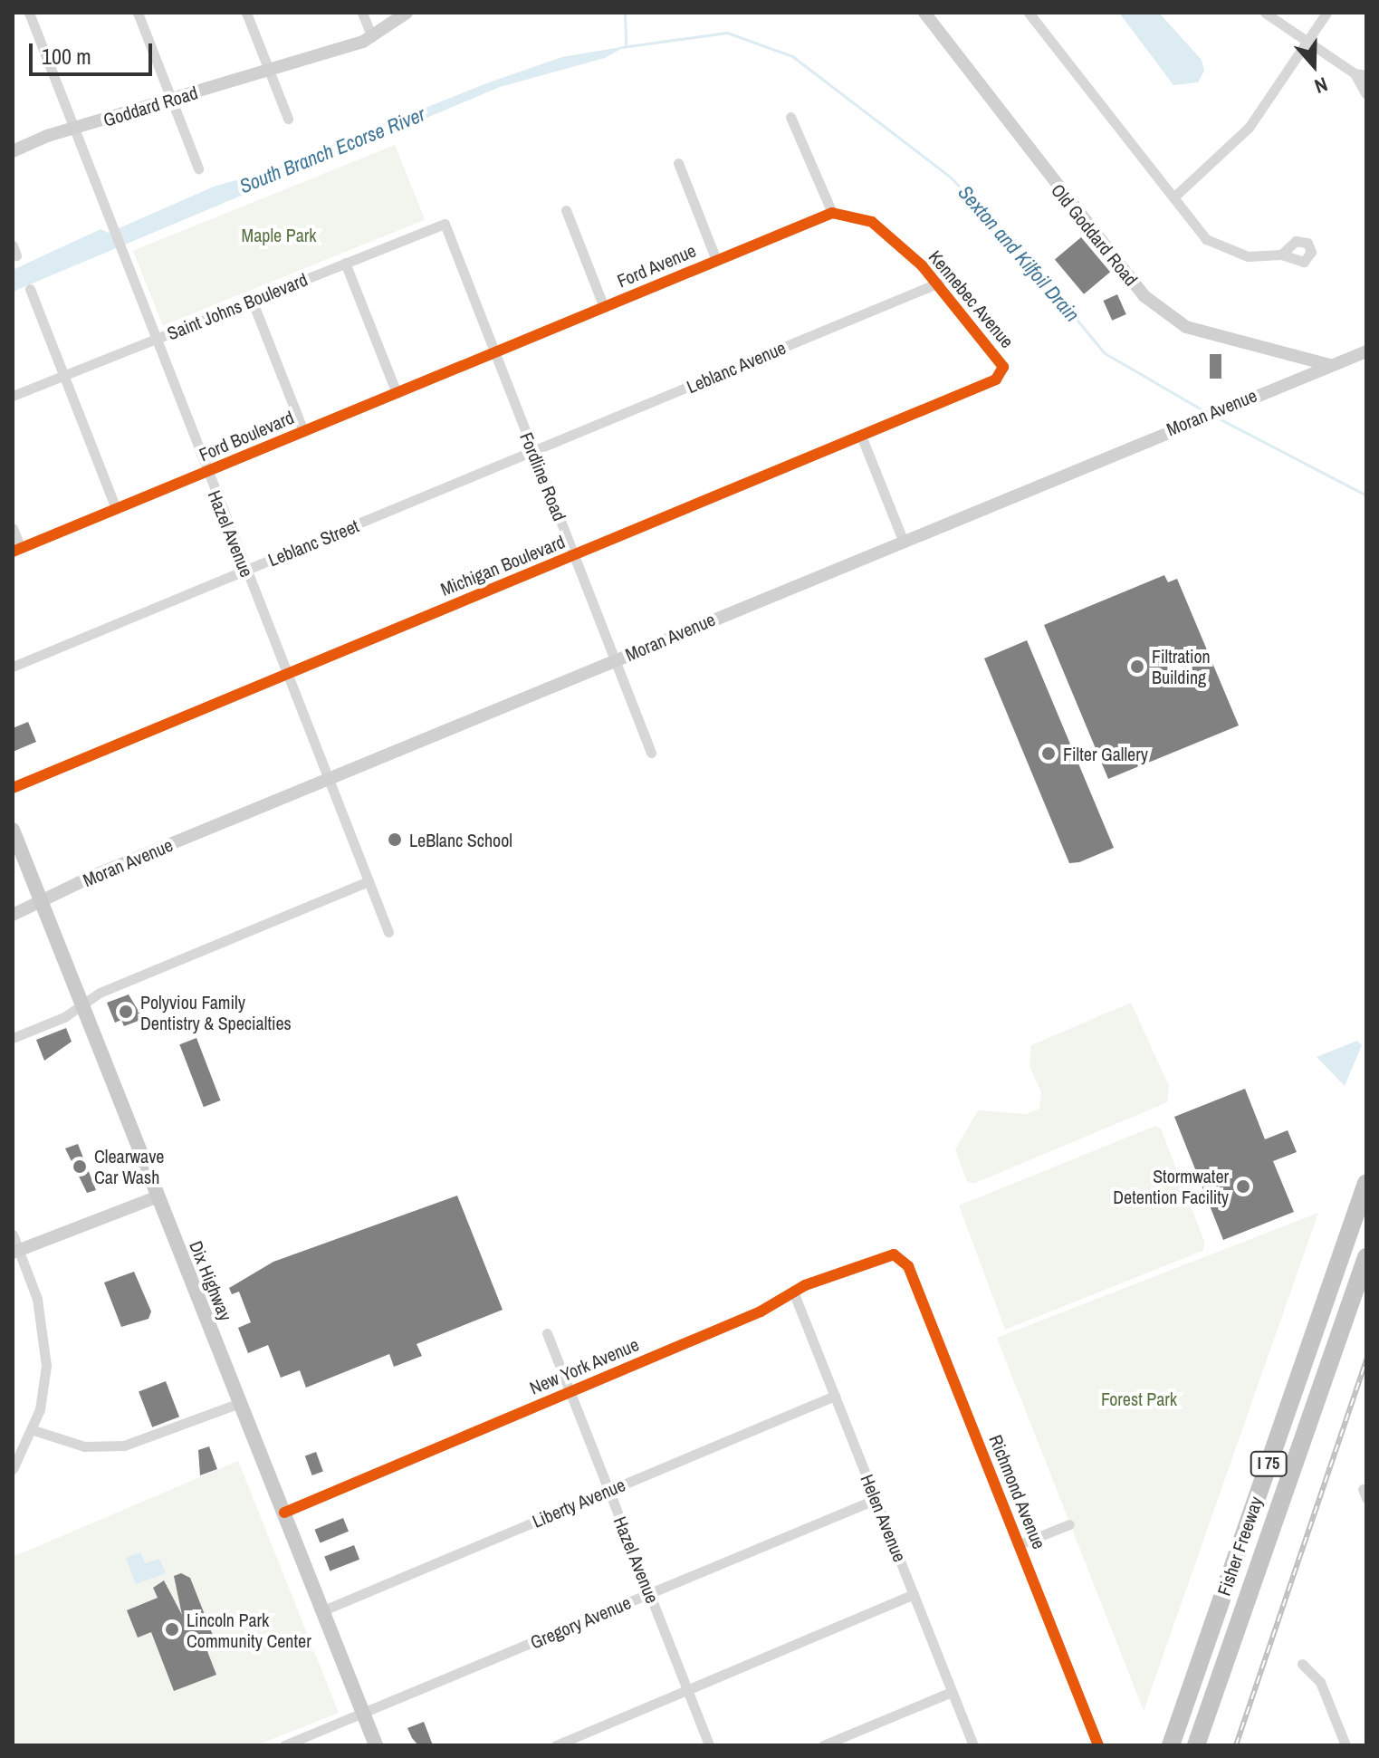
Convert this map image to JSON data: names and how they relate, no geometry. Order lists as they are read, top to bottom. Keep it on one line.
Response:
{"streets":{"highway":["I 75","Fisher Freeway"],"main road":["Goddard Road","Old Goddard Road","Moran Avenue","Dix Highway"],"street":["Ford Avenue","Kennebec Avenue","Saint Johns Boulevard","Leblanc Avenue","Ford Boulevard","Fordline Road","Hazel Avenue","Leblanc Street","Michigan Boulevard","New York Avenue","Richmond Avenue","Liberty Avenue","Helen Avenue","Gregory Avenue"]},"crossings":[["Goddard Road","Hazel Avenue"],["Old Goddard Road","Moran Avenue"],["Ford Avenue","Kennebec Avenue"],["Ford Avenue","Ford Boulevard"],["Ford Avenue","Fordline Road"],["Kennebec Avenue","Leblanc Avenue"],["Kennebec Avenue","Michigan Boulevard"],["Saint Johns Boulevard","Fordline Road"],["Saint Johns Boulevard","Hazel Avenue"],["Leblanc Avenue","Fordline Road"],["Leblanc Avenue","Leblanc Street"],["Moran Avenue","Fordline Road"],["Moran Avenue","Hazel Avenue"],["Moran Avenue","Dix Highway"],["Ford Boulevard","Fordline Road"],["Ford Boulevard","Hazel Avenue"],["Fordline Road","Leblanc Street"],["Fordline Road","Michigan Boulevard"],["Hazel Avenue","Leblanc Street"],["Hazel Avenue","Michigan Boulevard"],["Hazel Avenue","New York Avenue"],["Hazel Avenue","Liberty Avenue"],["Hazel Avenue","Gregory Avenue"],["Dix Highway","New York Avenue"],["Dix Highway","Liberty Avenue"],["Dix Highway","Gregory Avenue"],["New York Avenue","Richmond Avenue"],["New York Avenue","Helen Avenue"],["Liberty Avenue","Helen Avenue"],["Helen Avenue","Gregory Avenue"]],"water":["South Branch Ecorse River","Sexton and Kilfoil Drain"],"parks":["Maple Park","Forest Park"],"places":["Filtration Building","Filter Gallery","LeBlanc School","Polyviou Family Dentistry & Specialties","Clearwave Car Wash","Stormwater Detention Facility","Lincoln Park Community Center"],"scale_bar":"100 m","north":"bottom"}
